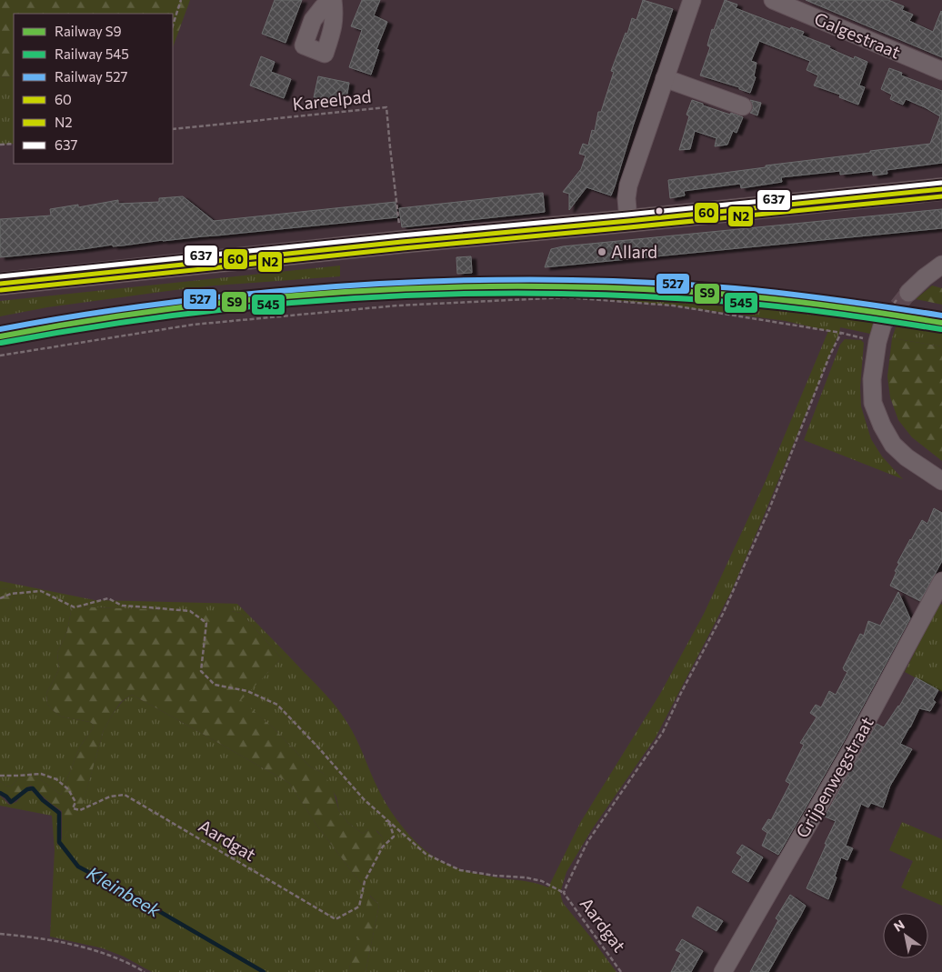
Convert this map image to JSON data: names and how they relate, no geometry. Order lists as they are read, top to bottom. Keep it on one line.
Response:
{"streets":{"street":["Galgestraat","Grijpenwegstraat"],"path":["Kareelpad","Aardgat"]},"water":["Kleinbeek"],"places":["Allard"],"lines":["transit line 637","transit line 60","transit line N2","rail line 527","rail line S9","rail line 545"],"legend":["Railway S9","Railway 545","Railway 527","60","N2","637"],"north":"top left"}
